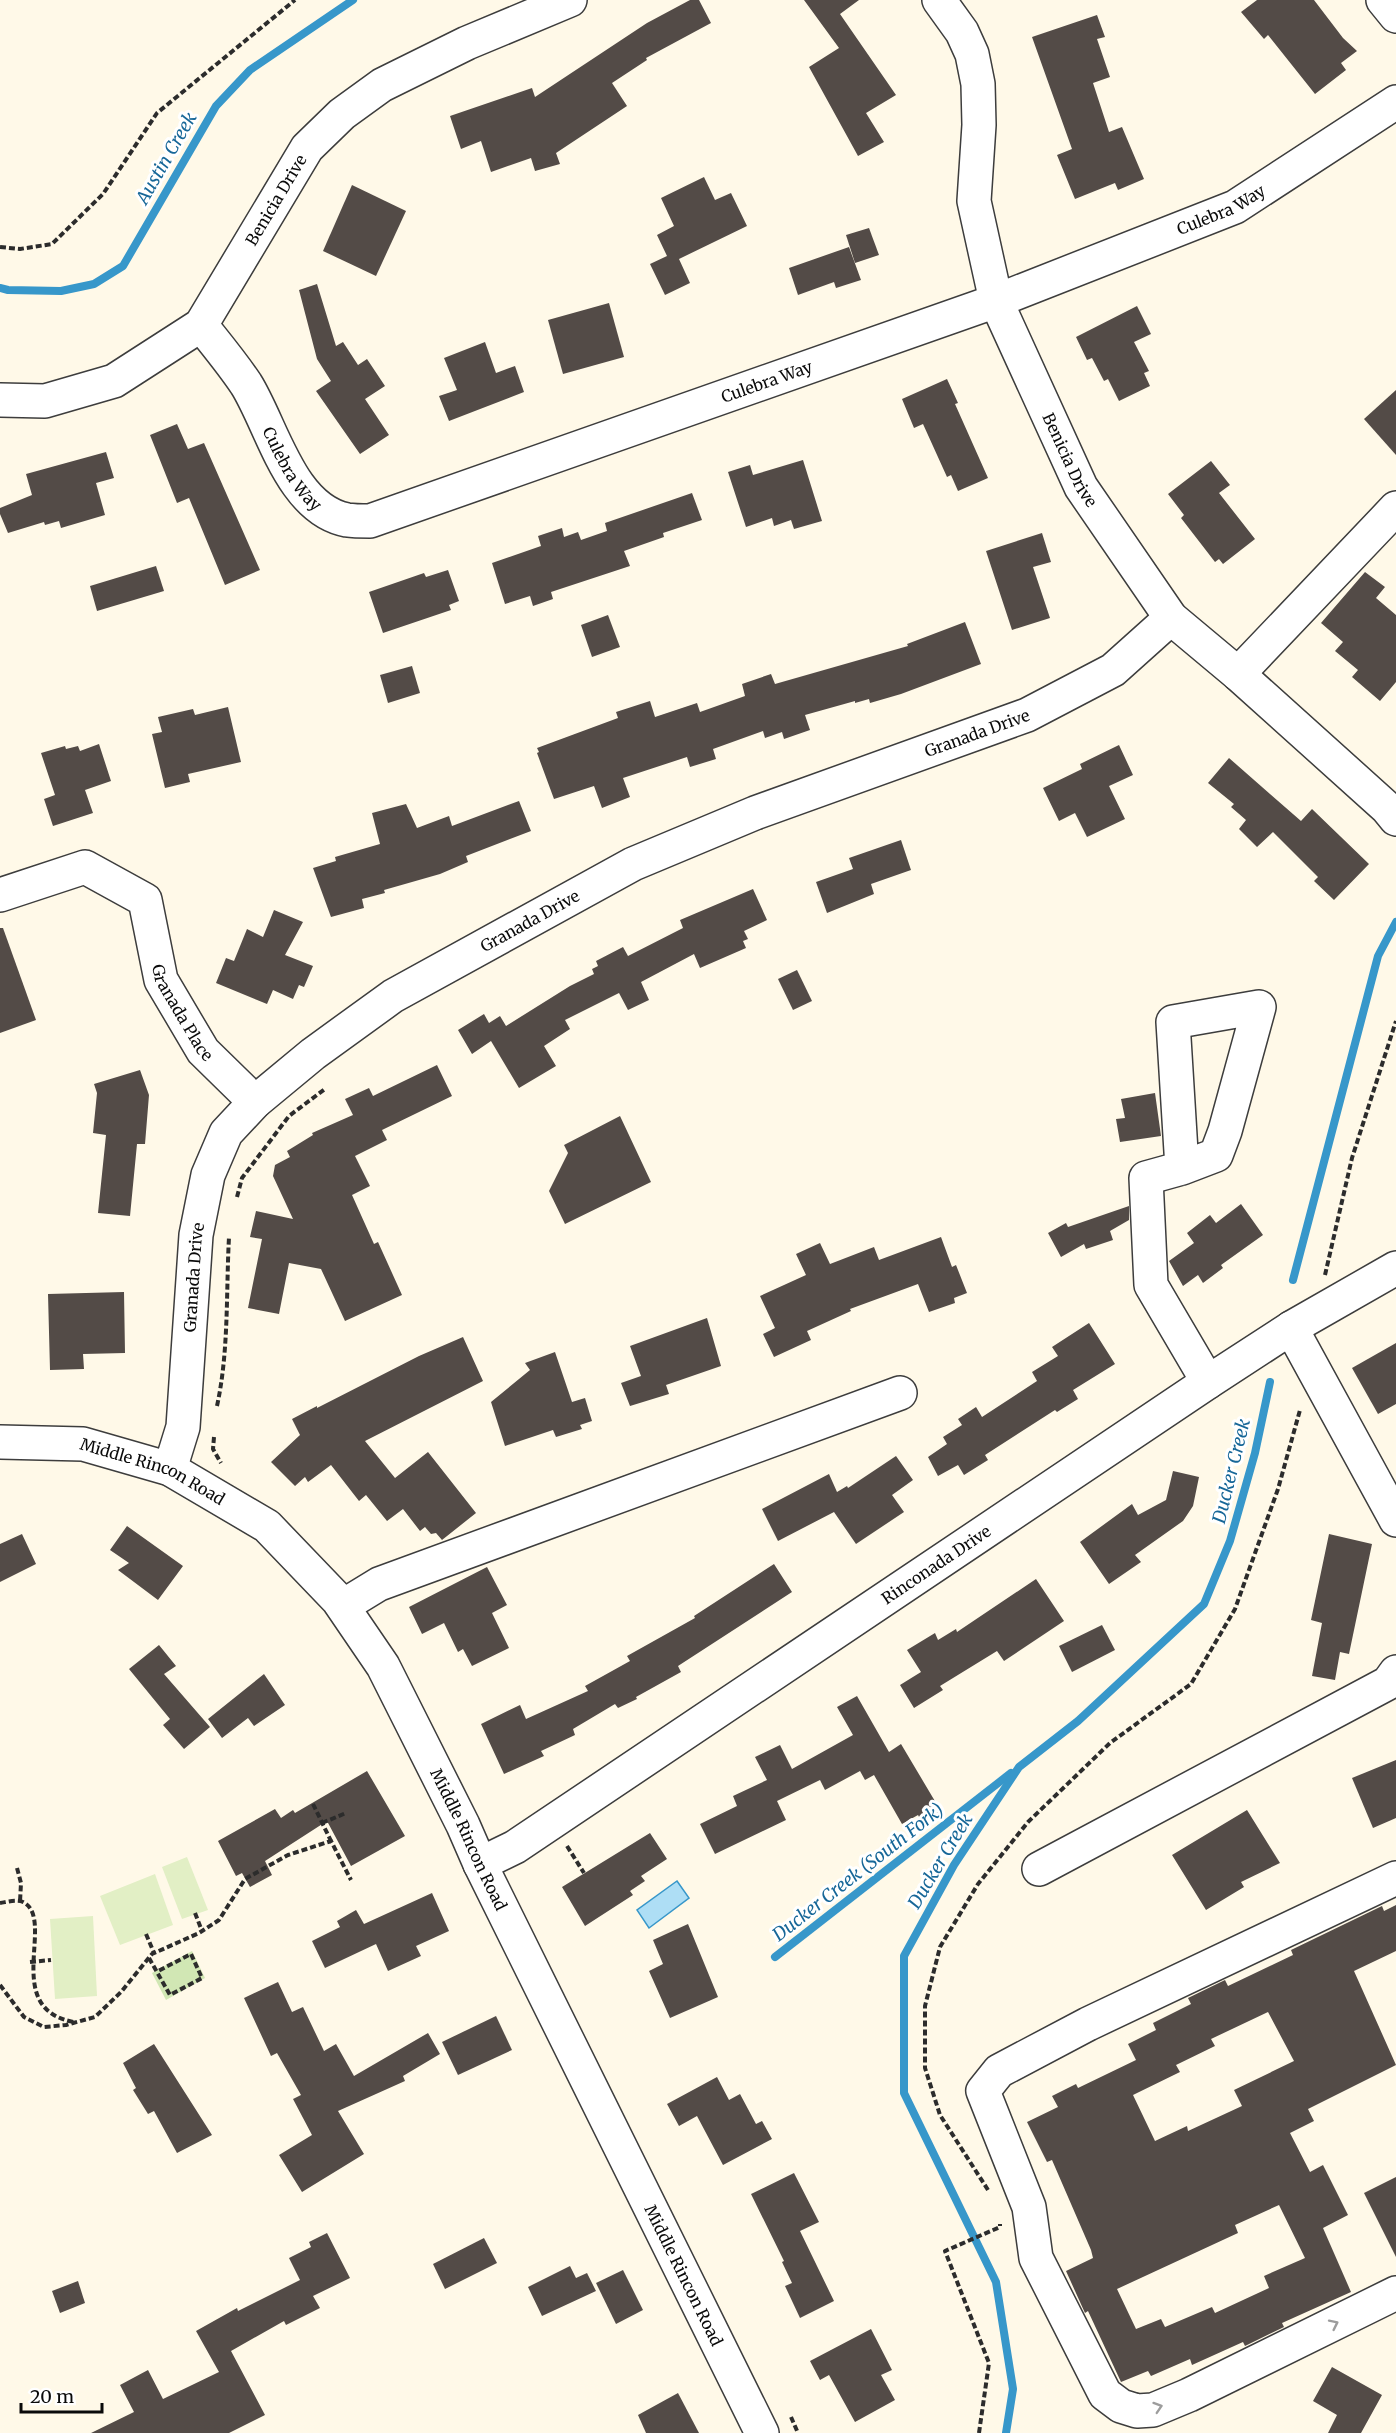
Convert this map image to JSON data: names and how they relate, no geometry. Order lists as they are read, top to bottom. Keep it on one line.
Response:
{"streets":{"street":["Benicia Drive","Culebra Way","Granada Drive","Granada Place","Middle Rincon Road","Rinconada Drive"]},"crossings":[["Benicia Drive","Culebra Way"],["Benicia Drive","Granada Drive"],["Granada Drive","Granada Place"],["Granada Drive","Middle Rincon Road"],["Middle Rincon Road","Rinconada Drive"]],"water":["Austin Creek","Ducker Creek","Ducker Creek (South Fork)"],"scale_bar":"20 m"}
